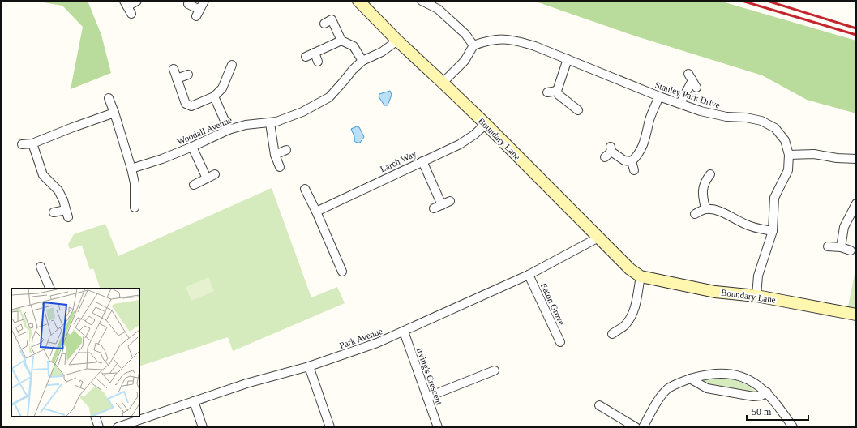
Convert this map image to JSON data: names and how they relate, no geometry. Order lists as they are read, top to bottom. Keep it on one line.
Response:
{"streets":{"street":["Stanley Park Drive","Woodall Avenue","Boundary Lane","Larch Way","Eaton Grove","Park Avenue","Irving's Crescent"]},"crossings":[["Stanley Park Drive","Boundary Lane"],["Woodall Avenue","Boundary Lane"],["Boundary Lane","Larch Way"],["Boundary Lane","Park Avenue"],["Eaton Grove","Park Avenue"],["Park Avenue","Irving's Crescent"]],"scale_bar":"50 m"}
